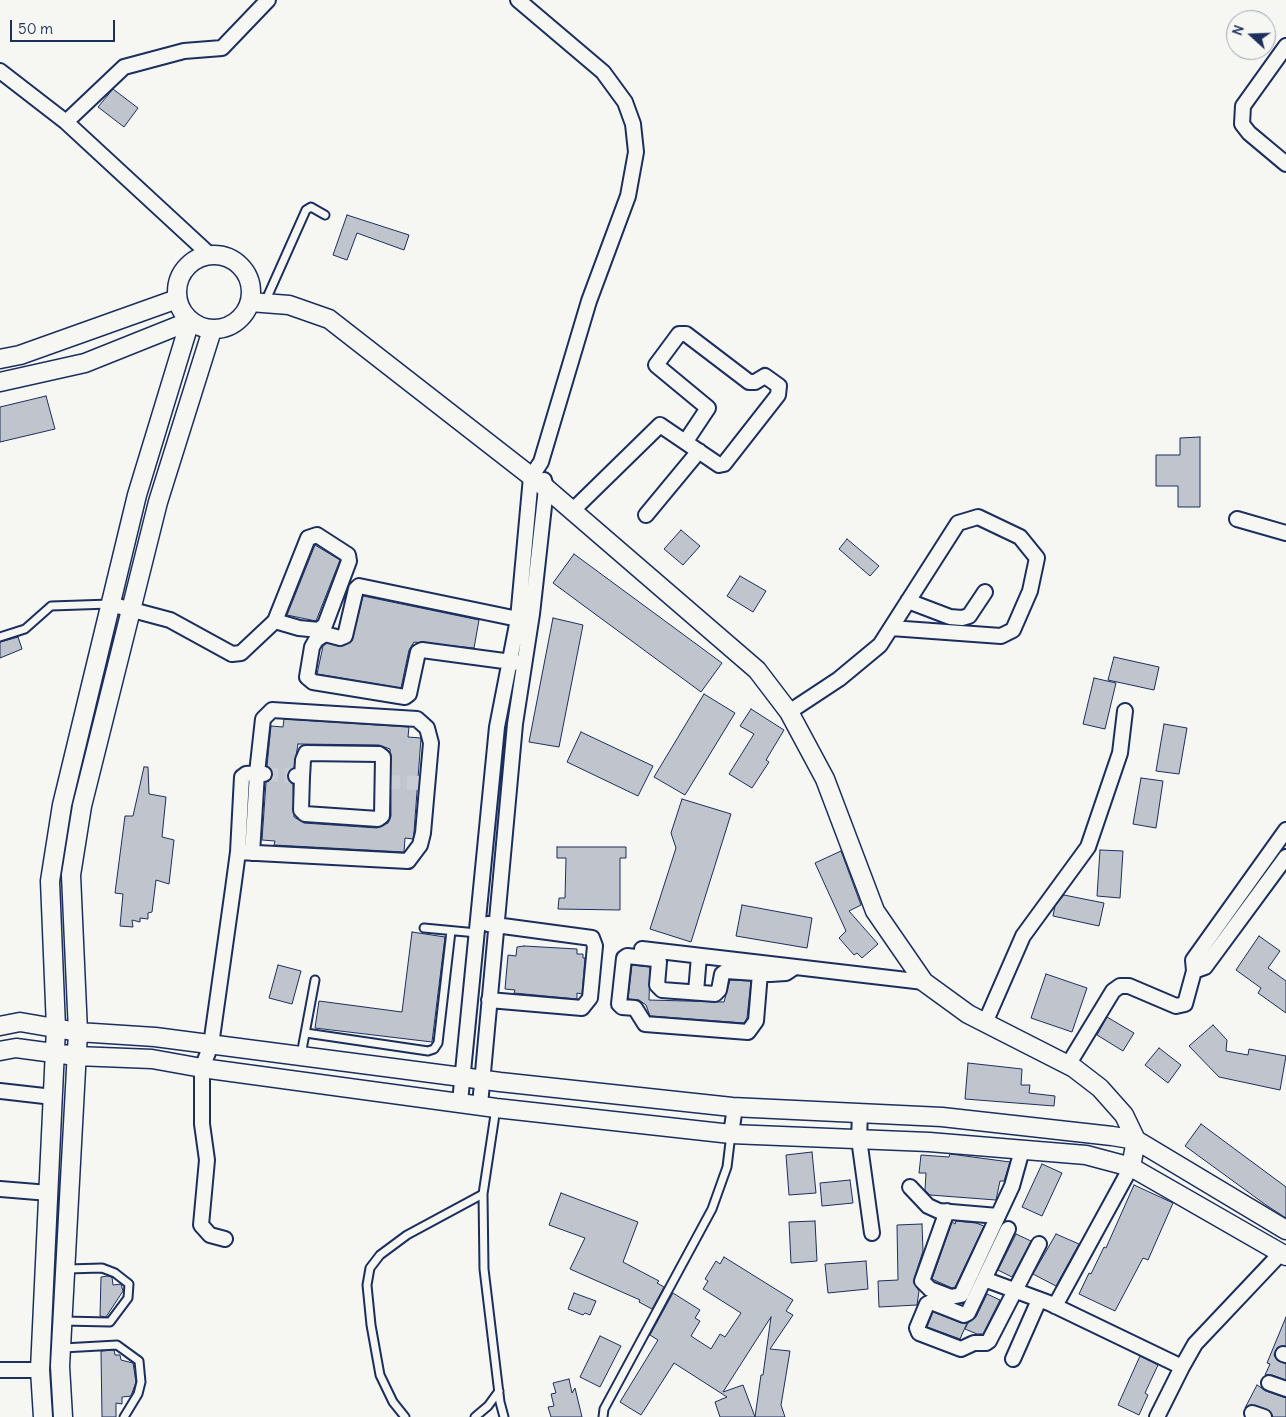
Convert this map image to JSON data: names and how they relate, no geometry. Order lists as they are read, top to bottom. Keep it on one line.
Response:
{"scale_bar":"50 m","north":"left"}
